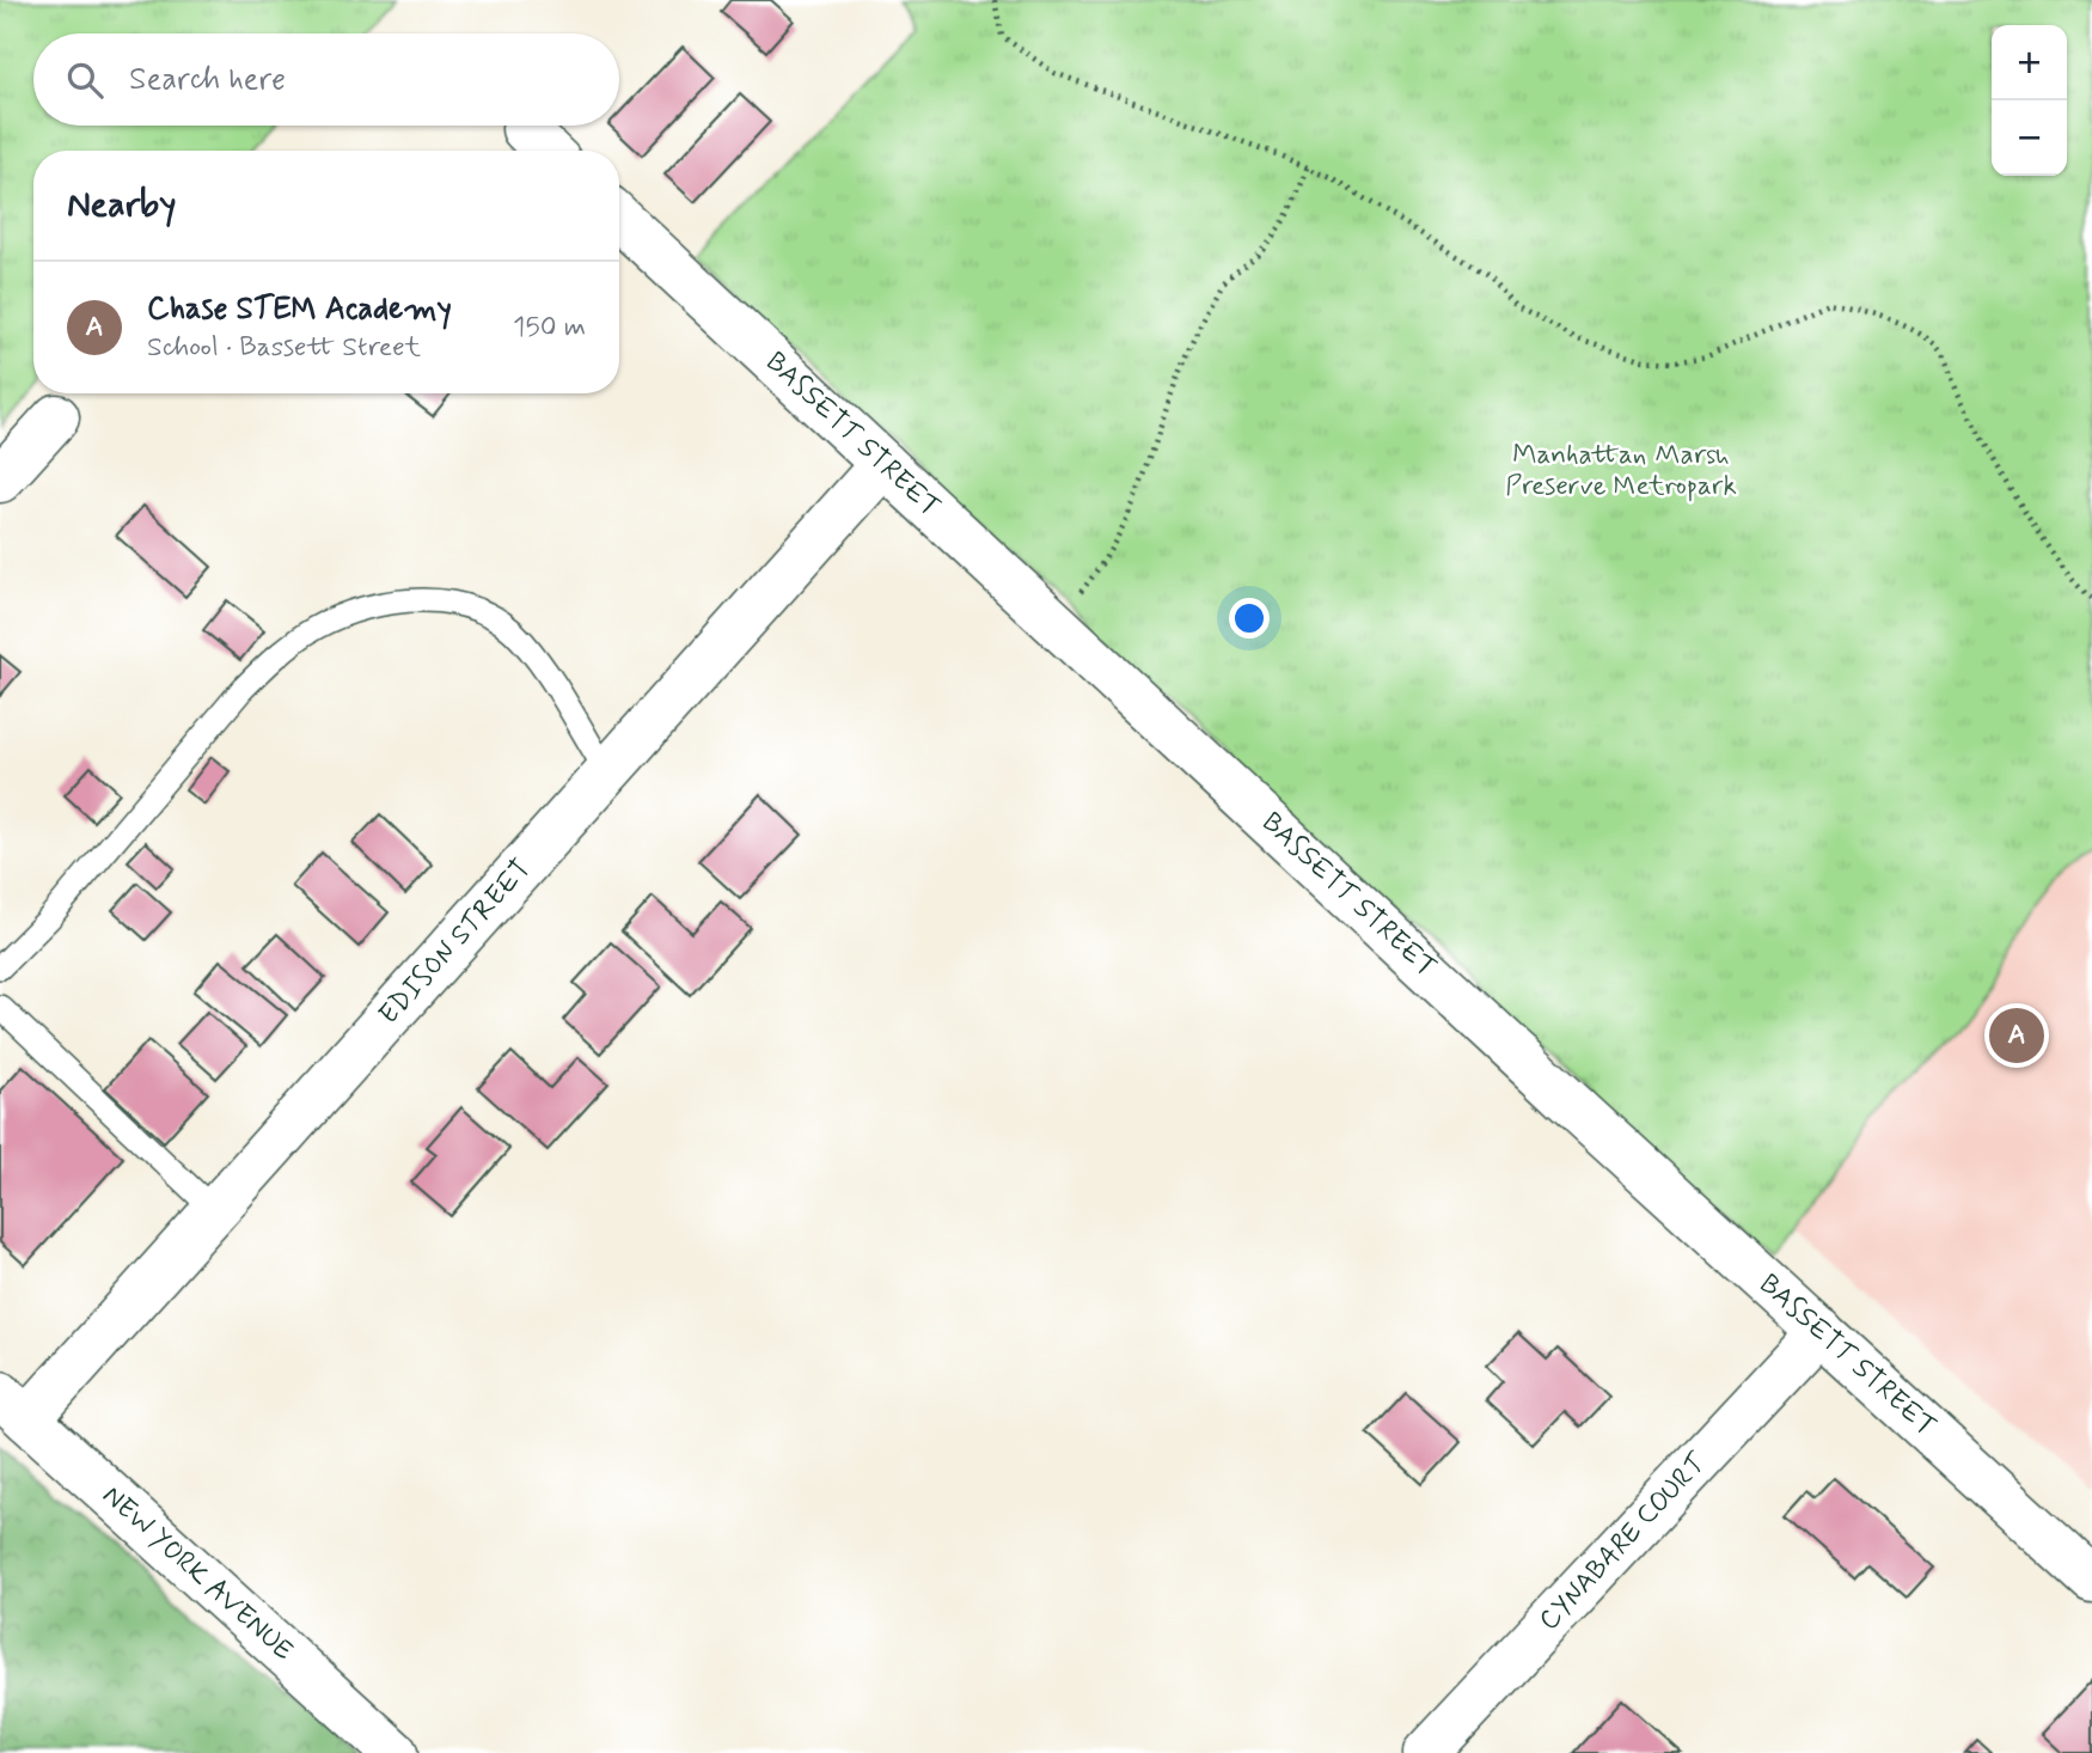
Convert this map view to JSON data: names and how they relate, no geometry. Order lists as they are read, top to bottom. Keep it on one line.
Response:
{"streets":{"street":["BASSETT STREET","EDISON STREET","CYNABARE COURT","NEW YORK AVENUE"]},"crossings":[["BASSETT STREET","EDISON STREET"],["BASSETT STREET","CYNABARE COURT"],["EDISON STREET","NEW YORK AVENUE"]],"parks":["Manhattan Marsh Preserve Metropark"],"page":{"map_buttons":["+","−"],"search":"Search here","heading":"Nearby","list":[{"mark":"A","name":"Chase STEM Academy","note":"School · Bassett Street","value":"150 m"}],"pins":"A"}}
